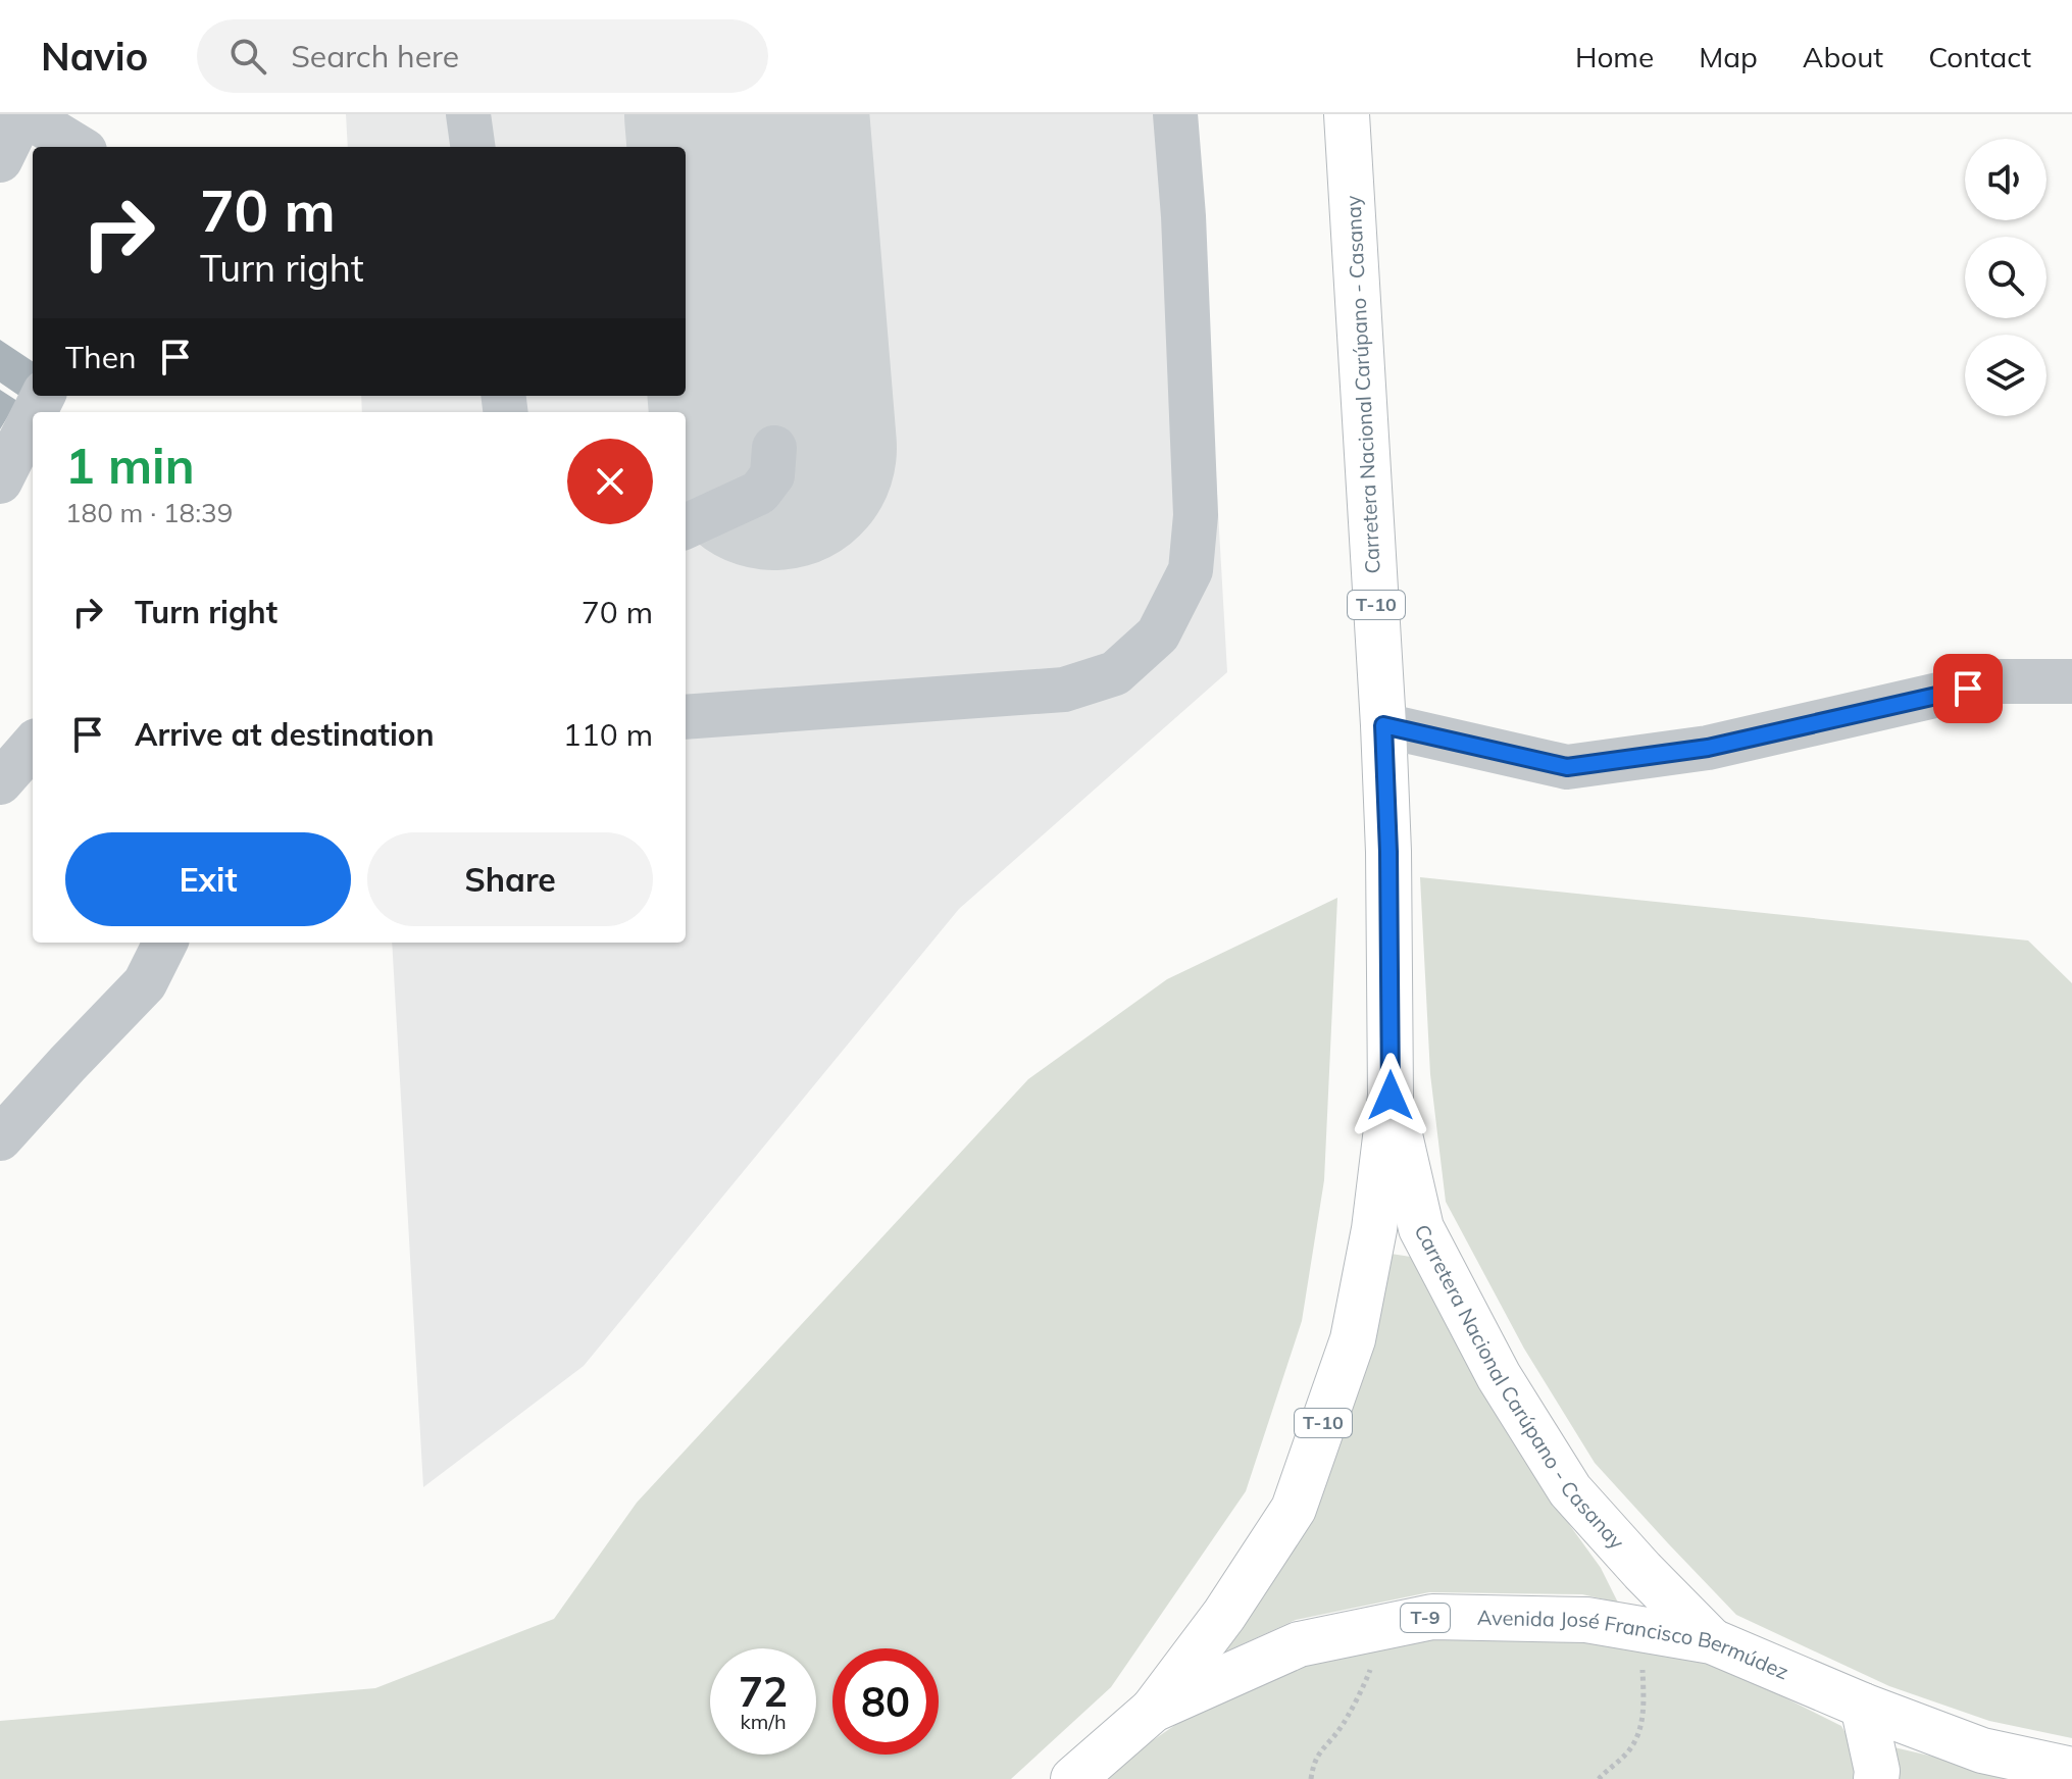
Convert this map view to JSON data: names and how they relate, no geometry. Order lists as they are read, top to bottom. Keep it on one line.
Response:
{"streets":{"highway":["Carretera Nacional Carúpano - Casanay","T-10","T-9","Avenida José Francisco Bermúdez"]},"crossings":[["Carretera Nacional Carúpano - Casanay","Avenida José Francisco Bermúdez"]],"page":{"header":"Navio","search":"Search here","nav":["Home","Map","About","Contact"],"turn":["70 m","Turn right"],"then":"Then","heading":["1 min","180 m · 18:39"],"list":[{"name":"Turn right","value":"70 m"},{"name":"Arrive at destination","value":"110 m"}],"buttons":["Exit","Share"],"speed":"72 km/h","limit":"80"}}
